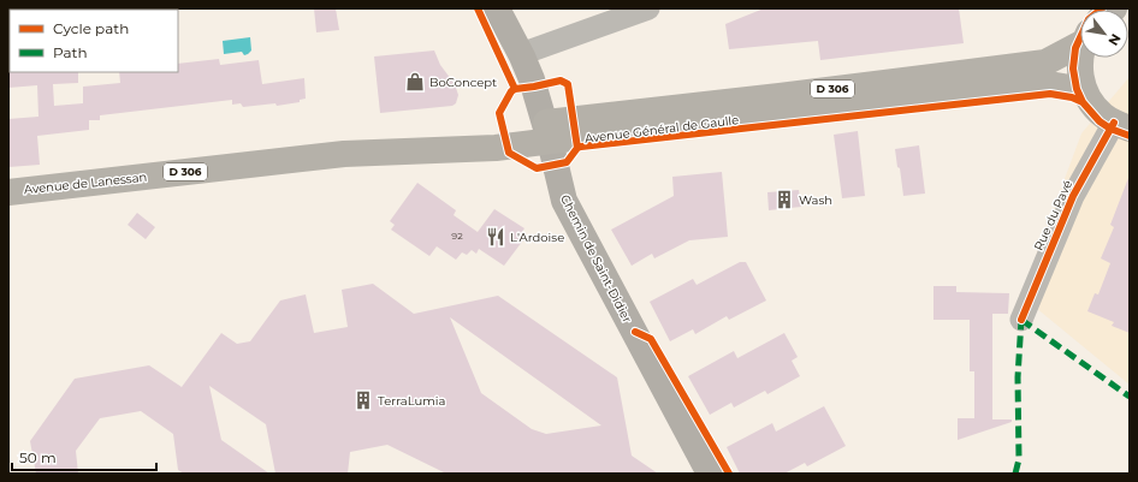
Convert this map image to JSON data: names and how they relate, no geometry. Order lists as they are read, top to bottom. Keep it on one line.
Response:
{"streets":{"main road":["D 306","Avenue Général de Gaulle","Avenue de Lanessan"],"street":["Rue du Pavé","Chemin de Saint-Didier"]},"crossings":[["Avenue Général de Gaulle","Avenue de Lanessan"],["Avenue Général de Gaulle","Chemin de Saint-Didier"]],"places":{"shop":["BoConcept"],"building":["Wash","TerraLumia"],"restaurant":["L'Ardoise"]},"house_numbers":["92"],"legend":["Cycle path","Path"],"scale_bar":"50 m","north":"bottom right"}
